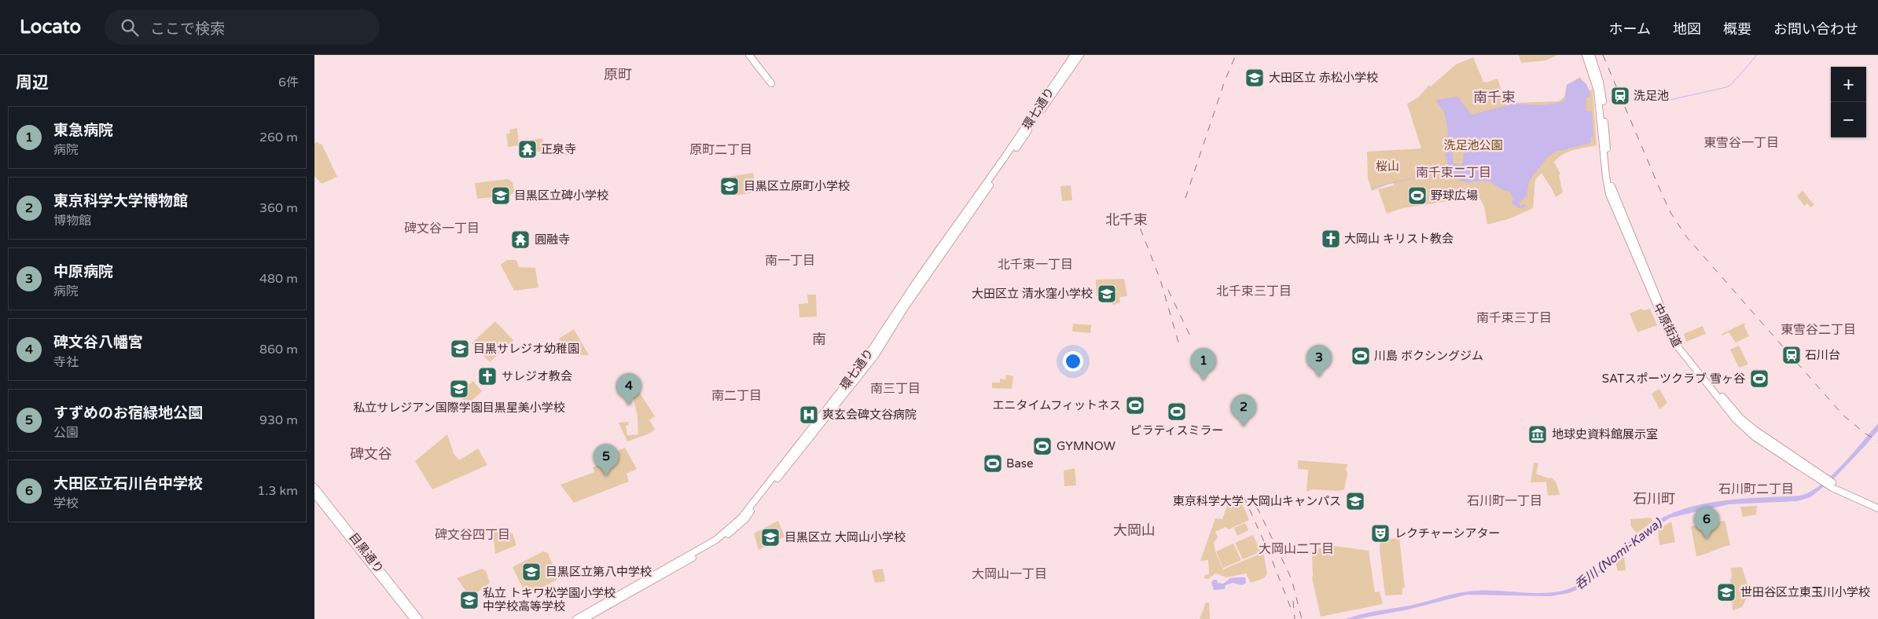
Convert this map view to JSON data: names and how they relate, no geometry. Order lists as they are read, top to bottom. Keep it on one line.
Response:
{"streets":{"main road":["環七通り","中原街道","目黒通り"]},"districts":["原町","南千束","東雪谷一丁目","原町二丁目","南千束二丁目","北千束","碑文谷一丁目","南一丁目","北千束一丁目","北千束三丁目","南千束三丁目","東雪谷二丁目","南","南三丁目","南二丁目","碑文谷","石川町二丁目","石川町","石川町一丁目","大岡山","碑文谷四丁目","大岡山二丁目","大岡山一丁目"],"water":["呑川 (Nomi-Kawa)"],"parks":["洗足池公園","桜山"],"places":{"school or university":["大田区立 赤松小学校","目黒区立原町小学校","目黒区立碑小学校","大田区立 清水窪小学校","目黒サレジオ幼稚園","私立サレジアン国際学園目黒星美小学校","東京科学大学 大岡山キャンパス","目黒区立 大岡山小学校","目黒区立第八中学校","世田谷区立東玉川小学校","私立 トキワ松学園小学校 中学校高等学校"],"station":["洗足池","石川台"],"temple":["正泉寺","圓融寺"],"sports":["野球広場","川島 ボクシングジム","SATスポーツクラブ 雪ヶ谷","エニタイムフィットネス","ピラティスミラー","GYMNOW","Base"],"church":["大岡山 キリスト教会","サレジオ教会"],"hospital":["爽玄会碑文谷病院"],"museum":["地球史資料館展示室"],"theatre":["レクチャーシアター"]},"page":{"header":"Locato","search":"ここで検索","nav":["ホーム","地図","概要","お問い合わせ"],"heading":["周辺","6件"],"map_buttons":["+","−"],"list":[{"mark":"1","name":"東急病院","note":"病院","value":"260 m"},{"mark":"2","name":"東京科学大学博物館","note":"博物館","value":"360 m"},{"mark":"3","name":"中原病院","note":"病院","value":"480 m"},{"mark":"4","name":"碑文谷八幡宮","note":"寺社","value":"860 m"},{"mark":"5","name":"すずめのお宿緑地公園","note":"公園","value":"930 m"},{"mark":"6","name":"大田区立石川台中学校","note":"学校","value":"1.3 km"}],"pins":["3","1","4","2","5","6"]}}
